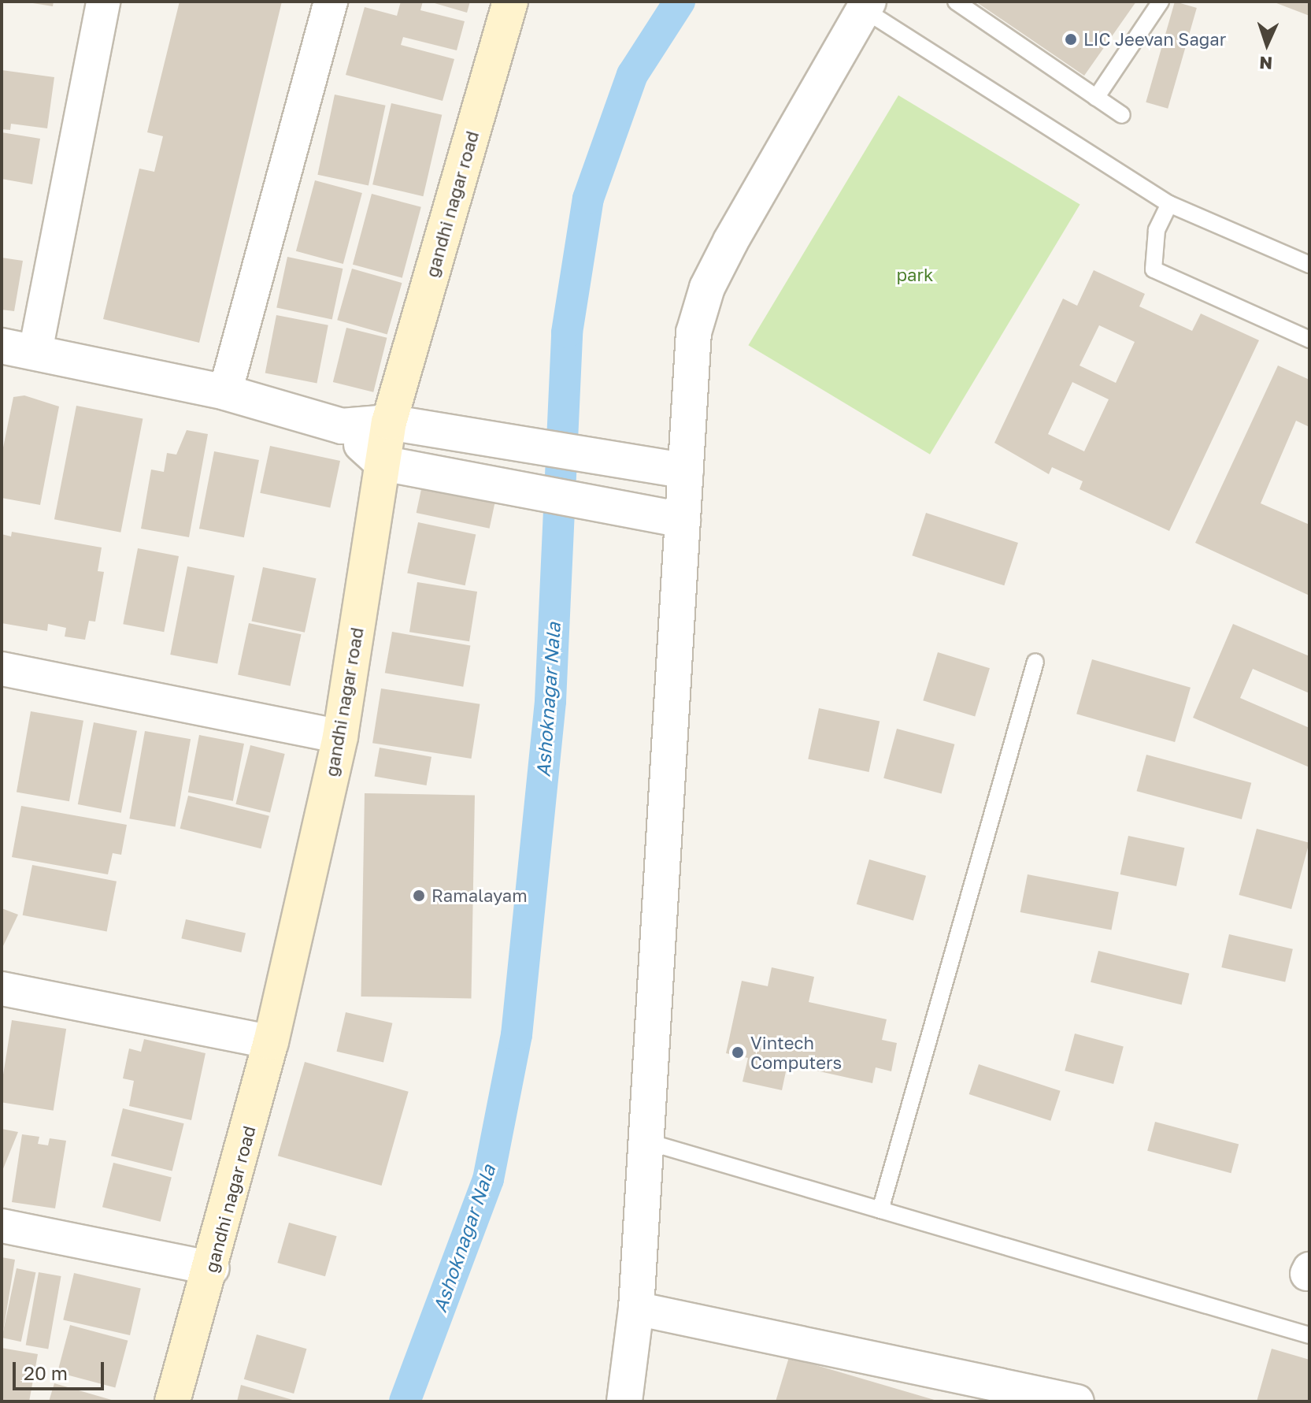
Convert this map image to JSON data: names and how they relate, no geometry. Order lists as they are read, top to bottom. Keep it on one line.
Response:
{"streets":{"main road":["gandhi nagar road"]},"water":["Ashoknagar Nala"],"parks":["park"],"places":["LIC Jeevan Sagar","Ramalayam","Vintech Computers"],"scale_bar":"20 m","north":"bottom"}
